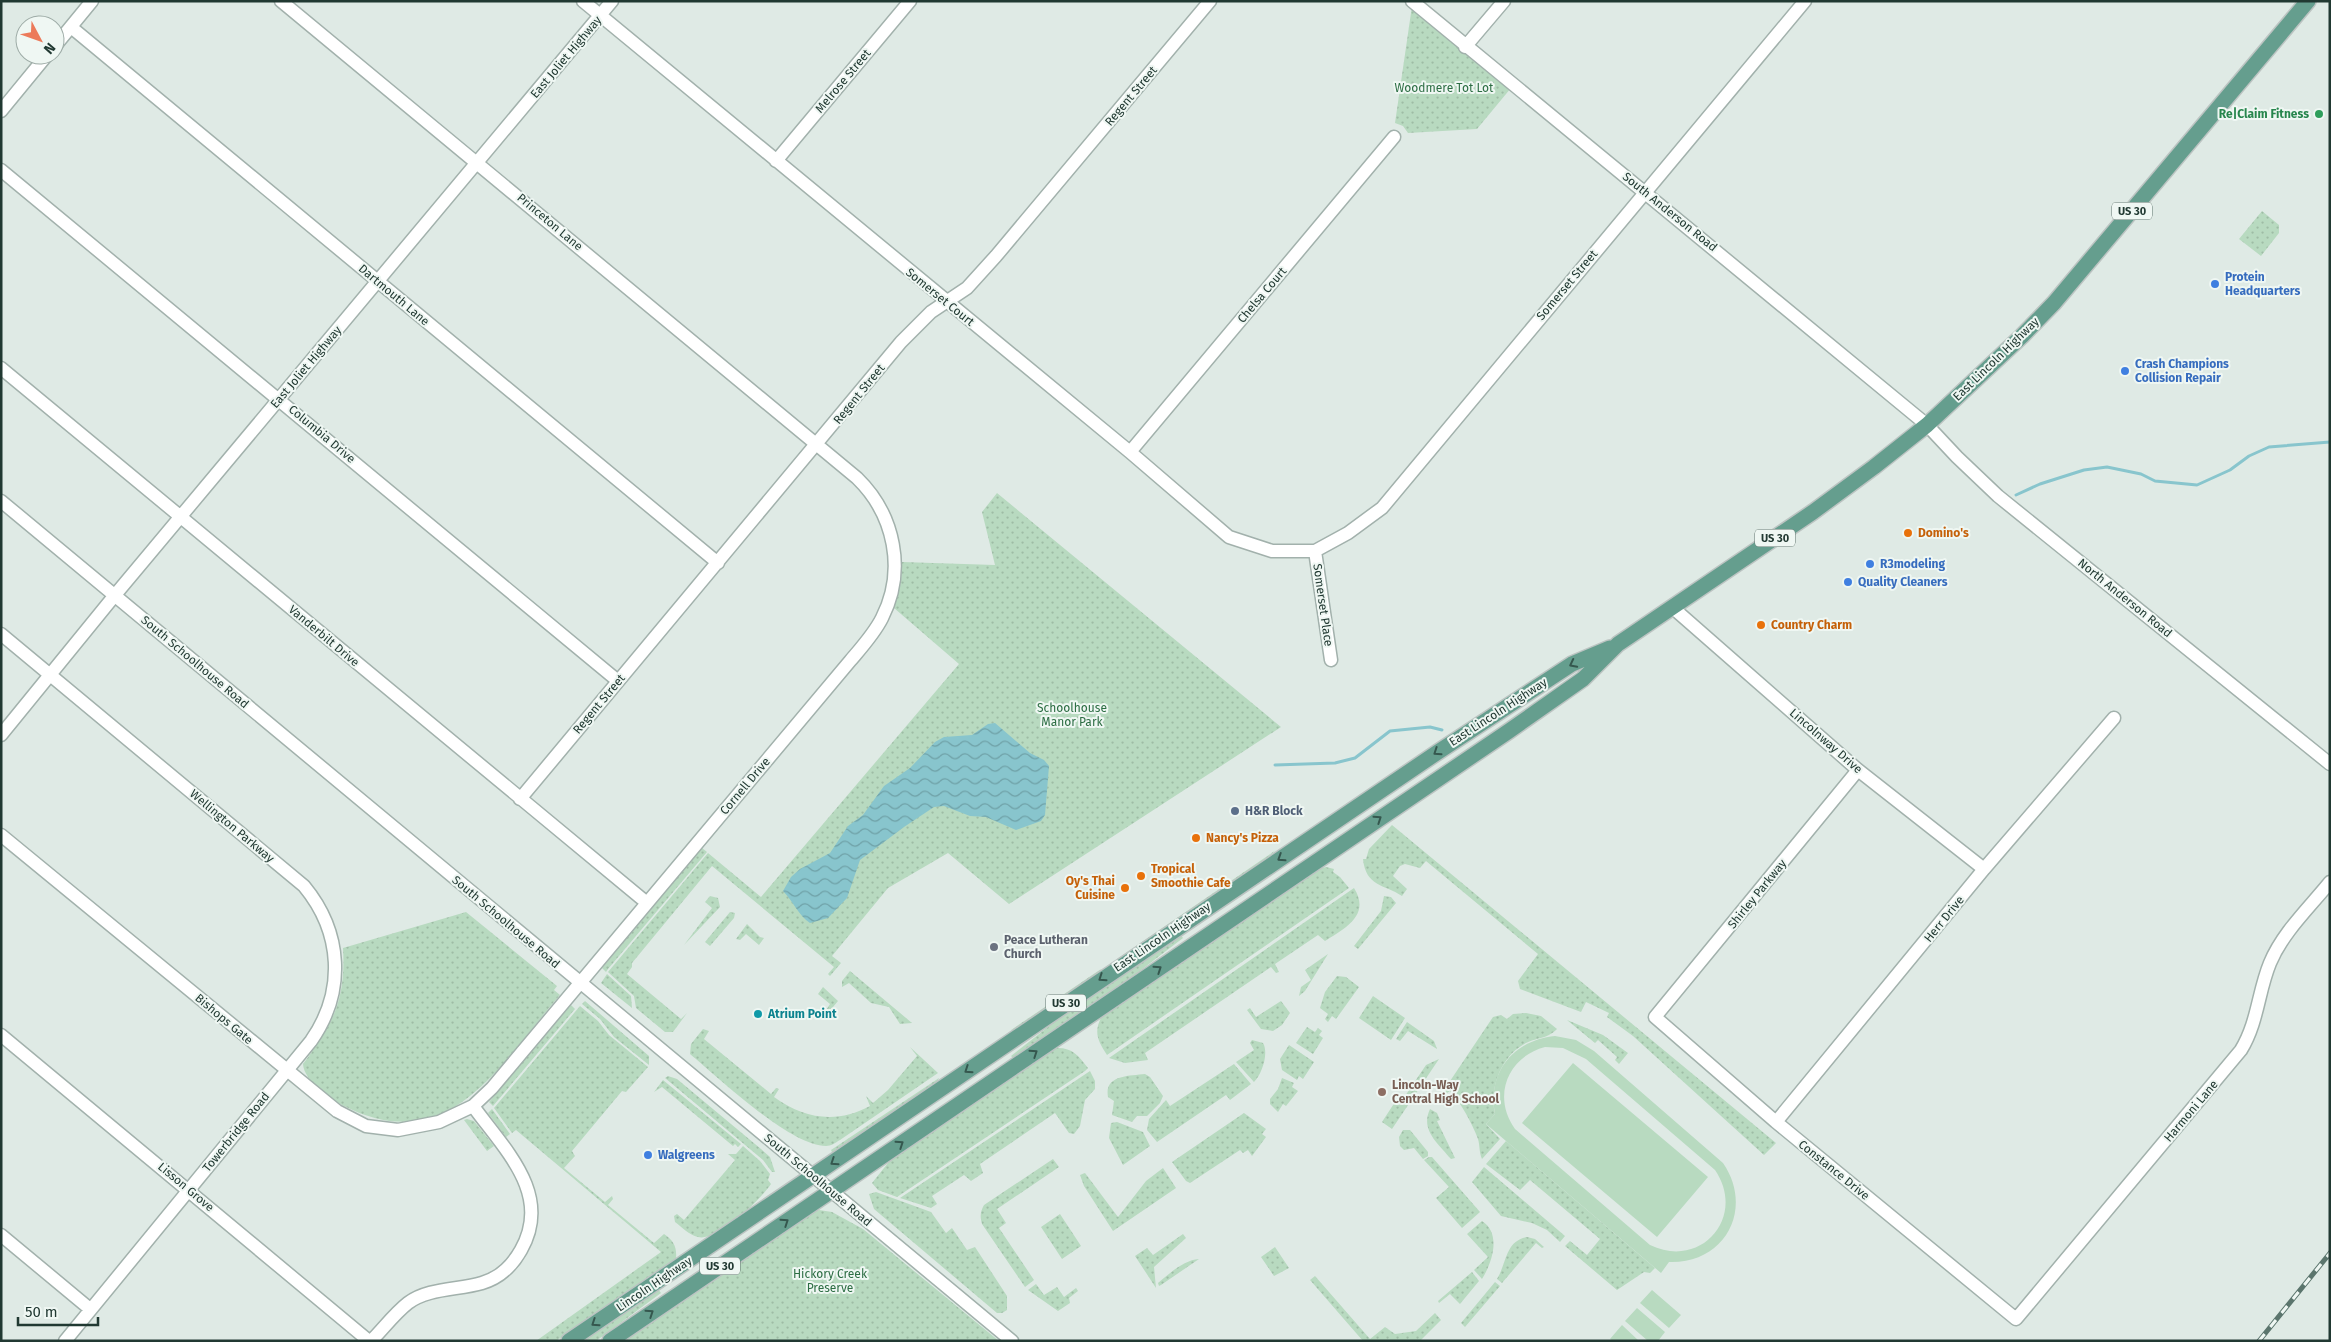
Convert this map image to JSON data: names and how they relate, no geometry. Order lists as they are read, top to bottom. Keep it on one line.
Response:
{"streets":{"main road":["US 30","East Lincoln Highway","Lincoln Highway"],"street":["East Joliet Highway","Melrose Street","Regent Street","South Anderson Road","Princeton Lane","Somerset Street","Dartmouth Lane","Chelsa Court","Somerset Court","Columbia Drive","North Anderson Road","Somerset Place","Vanderbilt Drive","South Schoolhouse Road","Lincolnway Drive","Cornell Drive","Wellington Parkway","Shirley Parkway","Herr Drive","Bishops Gate","Harmoni Lane","Towerbridge Road","Constance Drive","Lisson Grove"]},"crossings":[["East Joliet Highway","Princeton Lane"],["East Joliet Highway","Dartmouth Lane"],["East Joliet Highway","Somerset Court"],["East Joliet Highway","Columbia Drive"],["East Joliet Highway","Vanderbilt Drive"],["East Joliet Highway","South Schoolhouse Road"],["East Joliet Highway","Wellington Parkway"],["Melrose Street","Somerset Court"],["Regent Street","Princeton Lane"],["Regent Street","Dartmouth Lane"],["Regent Street","Somerset Court"],["Regent Street","Columbia Drive"],["Regent Street","Vanderbilt Drive"],["Regent Street","Cornell Drive"],["South Anderson Road","Somerset Street"],["South Anderson Road","East Lincoln Highway"],["South Anderson Road","North Anderson Road"],["Princeton Lane","Cornell Drive"],["Somerset Street","Somerset Court"],["Somerset Street","Somerset Place"],["Chelsa Court","Somerset Court"],["Somerset Court","Somerset Place"],["East Lincoln Highway","North Anderson Road"],["East Lincoln Highway","South Schoolhouse Road"],["East Lincoln Highway","Lincolnway Drive"],["East Lincoln Highway","Lincoln Highway"],["Vanderbilt Drive","Cornell Drive"],["South Schoolhouse Road","Cornell Drive"],["South Schoolhouse Road","Lincoln Highway"],["Lincolnway Drive","Shirley Parkway"],["Lincolnway Drive","Herr Drive"],["Cornell Drive","Bishops Gate"],["Wellington Parkway","Bishops Gate"],["Wellington Parkway","Towerbridge Road"],["Shirley Parkway","Constance Drive"],["Herr Drive","Constance Drive"],["Bishops Gate","Towerbridge Road"],["Harmoni Lane","Constance Drive"],["Towerbridge Road","Lisson Grove"]],"parks":["Woodmere Tot Lot","Schoolhouse Manor Park","Hickory Creek Preserve"],"places":["Re|Claim Fitness","Protein Headquarters","Crash Champions Collision Repair","Domino's","R3modeling","Quality Cleaners","Country Charm","H&R Block","Nancy's Pizza","Tropical Smoothie Cafe","Oy's Thai Cuisine","Peace Lutheran Church","Atrium Point","Lincoln-Way Central High School","Walgreens"],"scale_bar":"50 m","north":"bottom right"}
